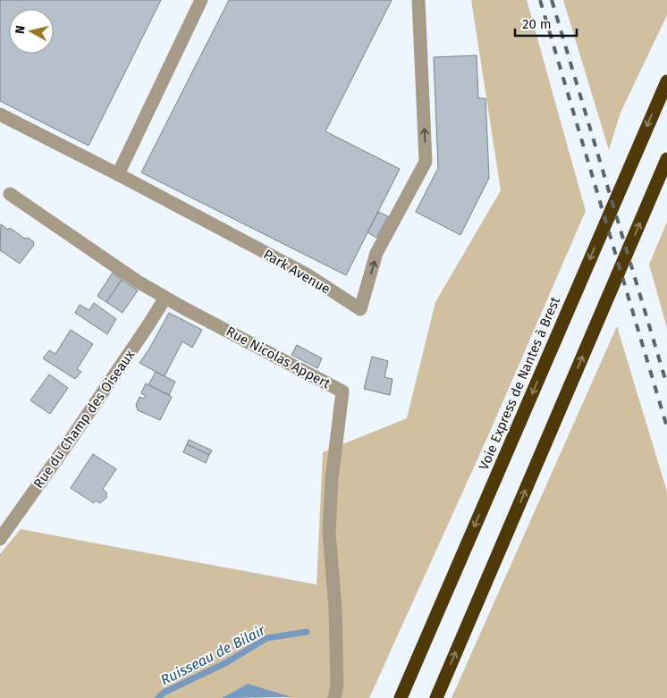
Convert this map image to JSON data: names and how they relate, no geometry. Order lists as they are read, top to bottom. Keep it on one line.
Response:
{"streets":{"highway":["Voie Express de Nantes à Brest"],"street":["Park Avenue","Rue Nicolas Appert","Rue du Champ des Oiseaux"]},"crossings":[["Rue Nicolas Appert","Rue du Champ des Oiseaux"]],"water":["Ruisseau de Bilair"],"scale_bar":"20 m","north":"left"}
